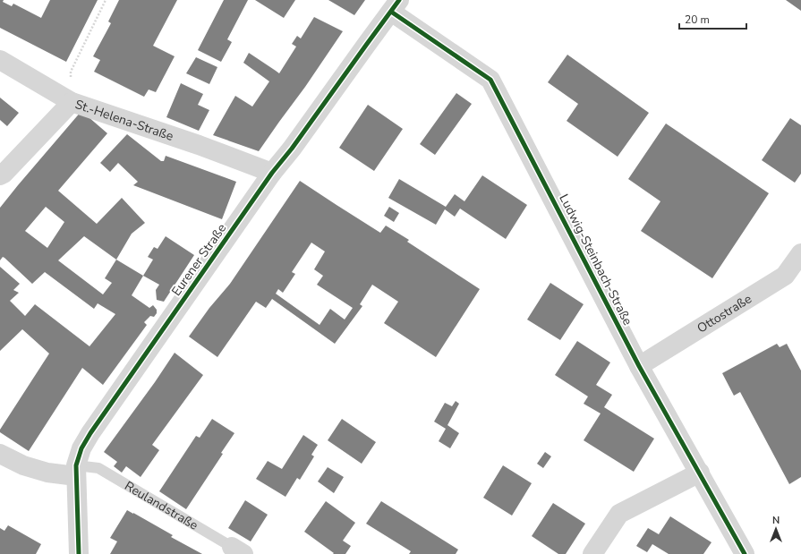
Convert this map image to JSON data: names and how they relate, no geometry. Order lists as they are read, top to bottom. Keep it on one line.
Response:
{"streets":{"street":["St.-Helena-Straße","Eurener Straße","Ludwig-Steinbach-Straße","Ottostraße"],"lane":["Reulandstraße"]},"crossings":[["St.-Helena-Straße","Eurener Straße"],["Eurener Straße","Ludwig-Steinbach-Straße"],["Eurener Straße","Reulandstraße"],["Ludwig-Steinbach-Straße","Ottostraße"]],"scale_bar":"20 m","north":"top"}
